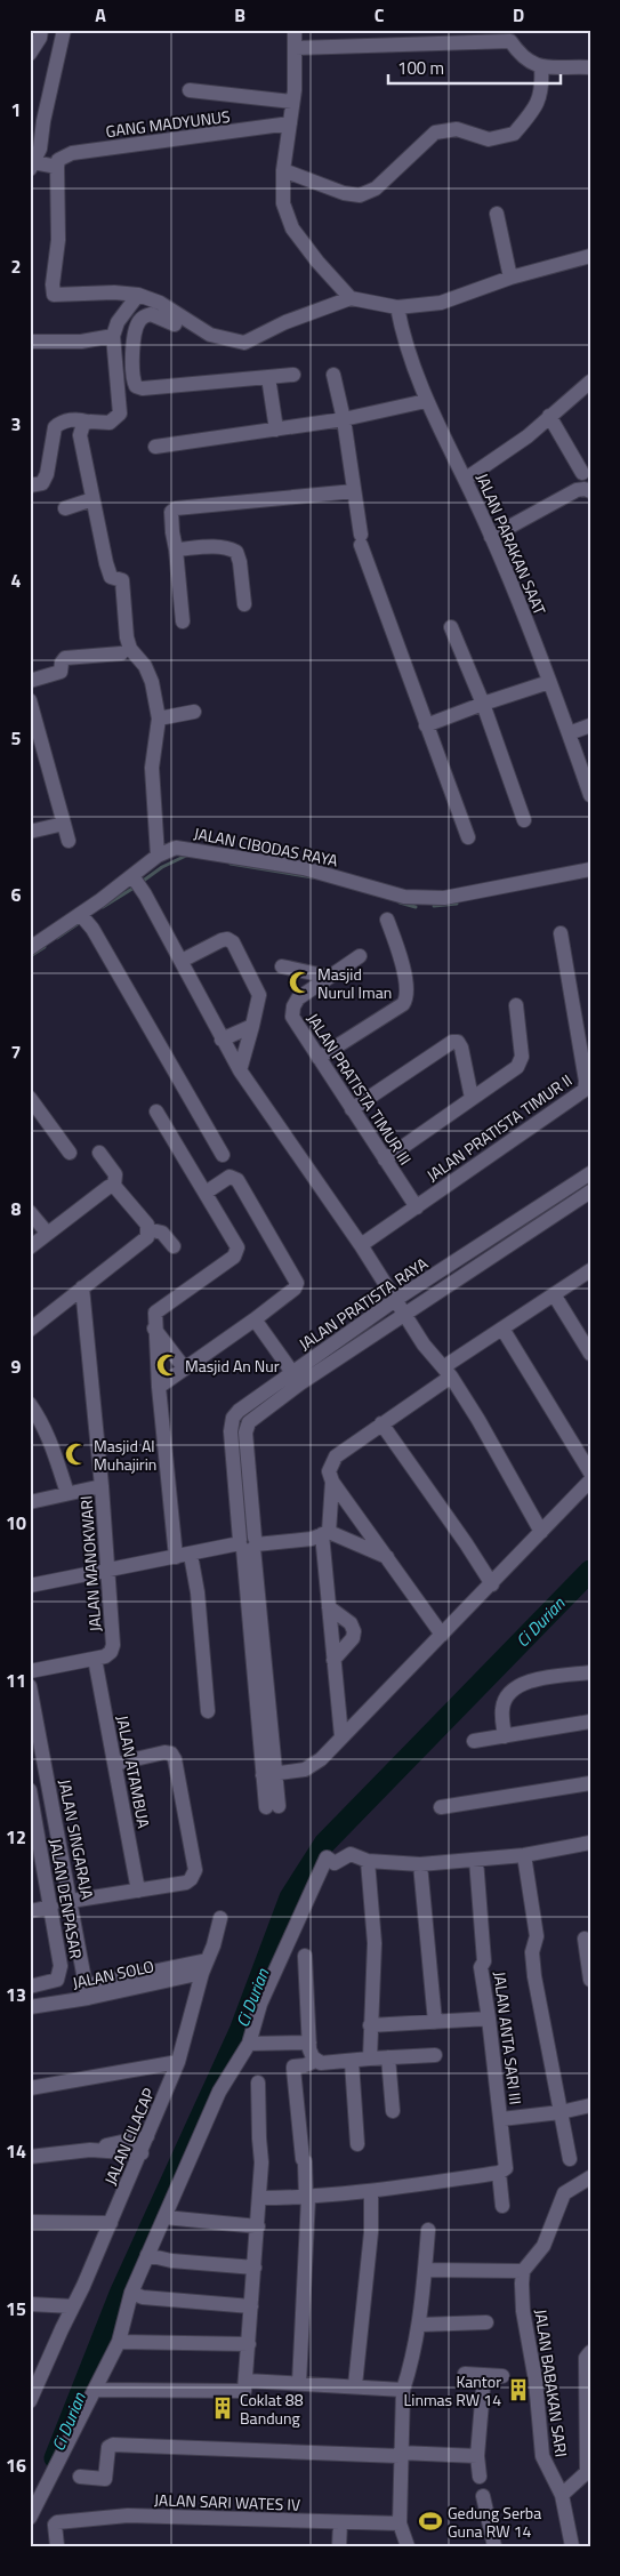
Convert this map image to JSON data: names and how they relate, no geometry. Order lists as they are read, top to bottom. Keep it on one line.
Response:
{"streets":{"street":["GANG MADYUNUS","JALAN PARAKAN SAAT","JALAN CIBODAS RAYA","JALAN PRATISTA TIMUR III","JALAN PRATISTA TIMUR II","JALAN PRATISTA RAYA","JALAN MANOKWARI","JALAN ATAMBUA","JALAN SINGARAJA","JALAN DENPASAR","JALAN SOLO","JALAN ANTA SARI III","JALAN CILACAP","JALAN BABAKAN SARI","JALAN SARI WATES IV"]},"crossings":[["JALAN PRATISTA TIMUR III","JALAN PRATISTA TIMUR II"],["JALAN MANOKWARI","JALAN ATAMBUA"],["JALAN SINGARAJA","JALAN SOLO"],["JALAN SOLO","JALAN CILACAP"]],"water":["Ci Durian"],"places":{"mosque":["Masjid Nurul Iman","Masjid An Nur","Masjid Al Muhajirin"],"building":["Kantor Linmas RW 14","Coklat 88 Bandung"],"sports":["Gedung Serba Guna RW 14"]},"scale_bar":"100 m","grid":{"columns":["A","B","C","D"],"rows":["1","2","3","4","5","6","7","8","9","10","11","12","13","14","15","16"]}}
